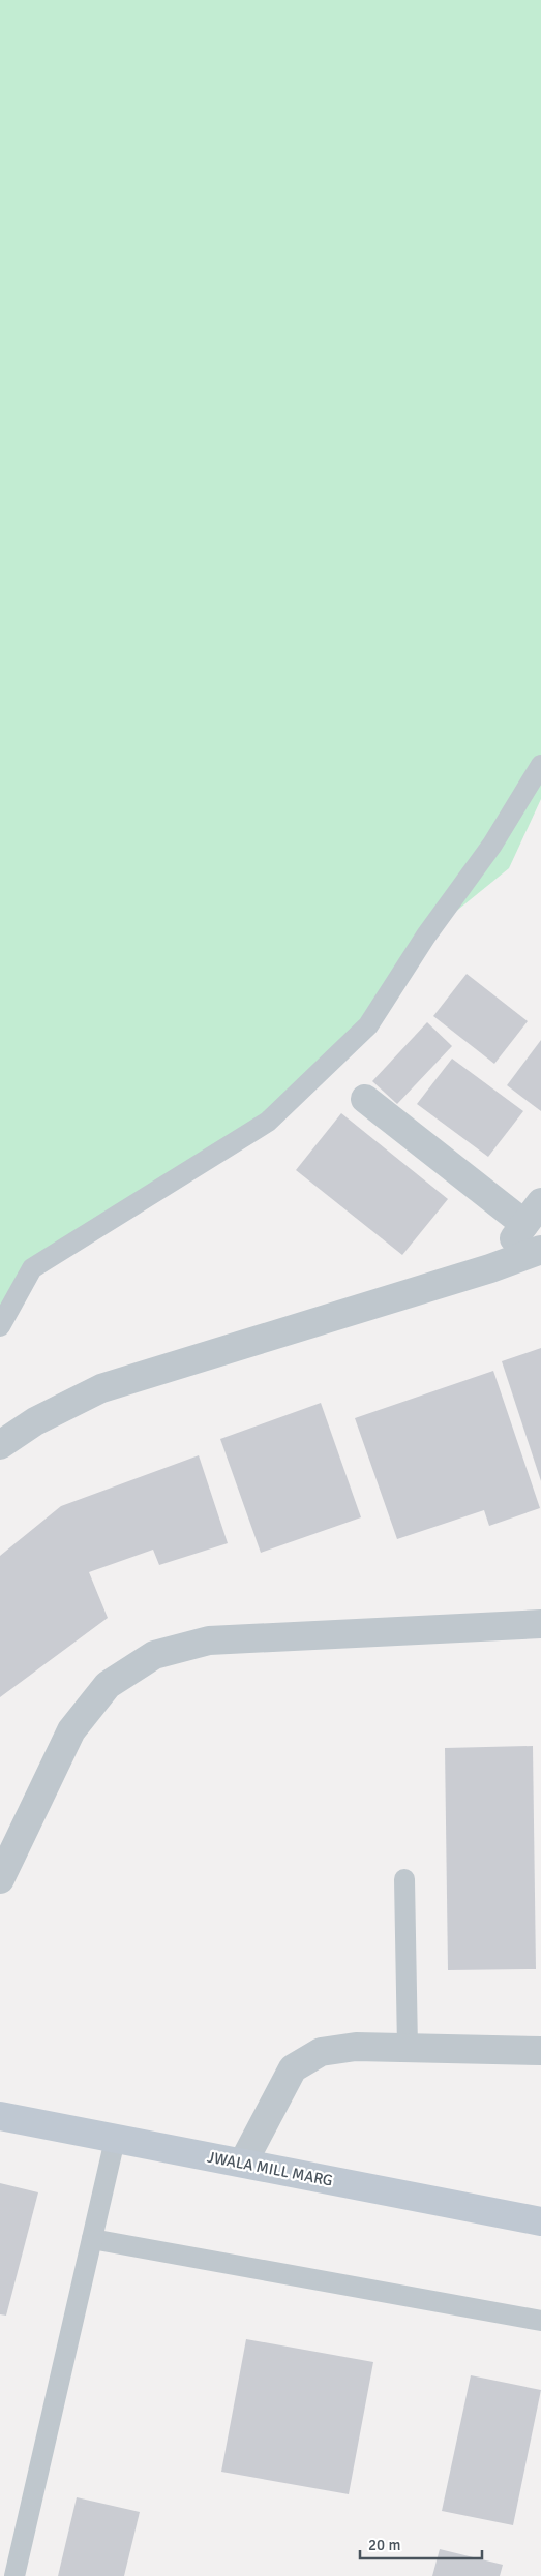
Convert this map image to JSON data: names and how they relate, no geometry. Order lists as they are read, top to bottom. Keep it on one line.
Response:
{"streets":{"street":["JWALA MILL MARG"]},"scale_bar":"20 m"}
